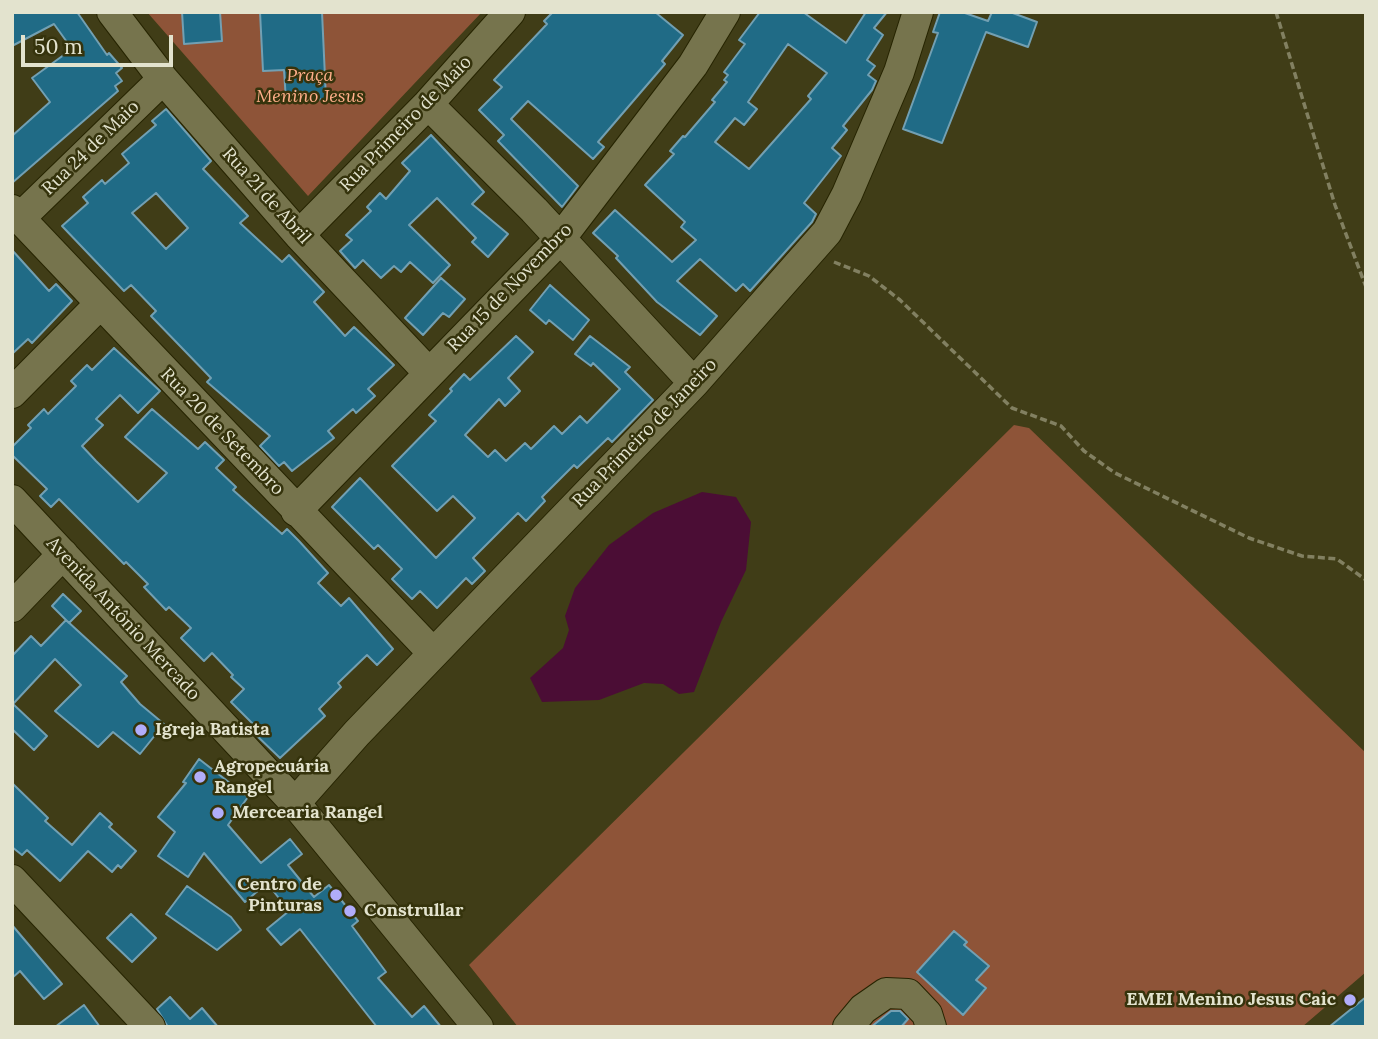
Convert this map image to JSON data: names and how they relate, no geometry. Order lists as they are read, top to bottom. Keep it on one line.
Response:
{"streets":{"street":["Rua Primeiro de Maio","Rua 24 de Maio","Rua 21 de Abril","Rua 15 de Novembro","Rua 20 de Setembro","Rua Primeiro de Janeiro","Avenida Antônio Mercado"]},"crossings":[["Rua Primeiro de Maio","Rua 21 de Abril"],["Rua 24 de Maio","Rua 21 de Abril"],["Rua 24 de Maio","Rua 20 de Setembro"],["Rua 21 de Abril","Rua 15 de Novembro"],["Rua 15 de Novembro","Rua 20 de Setembro"],["Rua 20 de Setembro","Rua Primeiro de Janeiro"],["Rua Primeiro de Janeiro","Avenida Antônio Mercado"]],"parks":["Praça Menino Jesus"],"places":["Igreja Batista","Agropecuária Rangel","Mercearia Rangel","Centro de Pinturas","Construllar","EMEI Menino Jesus Caic"],"scale_bar":"50 m"}
